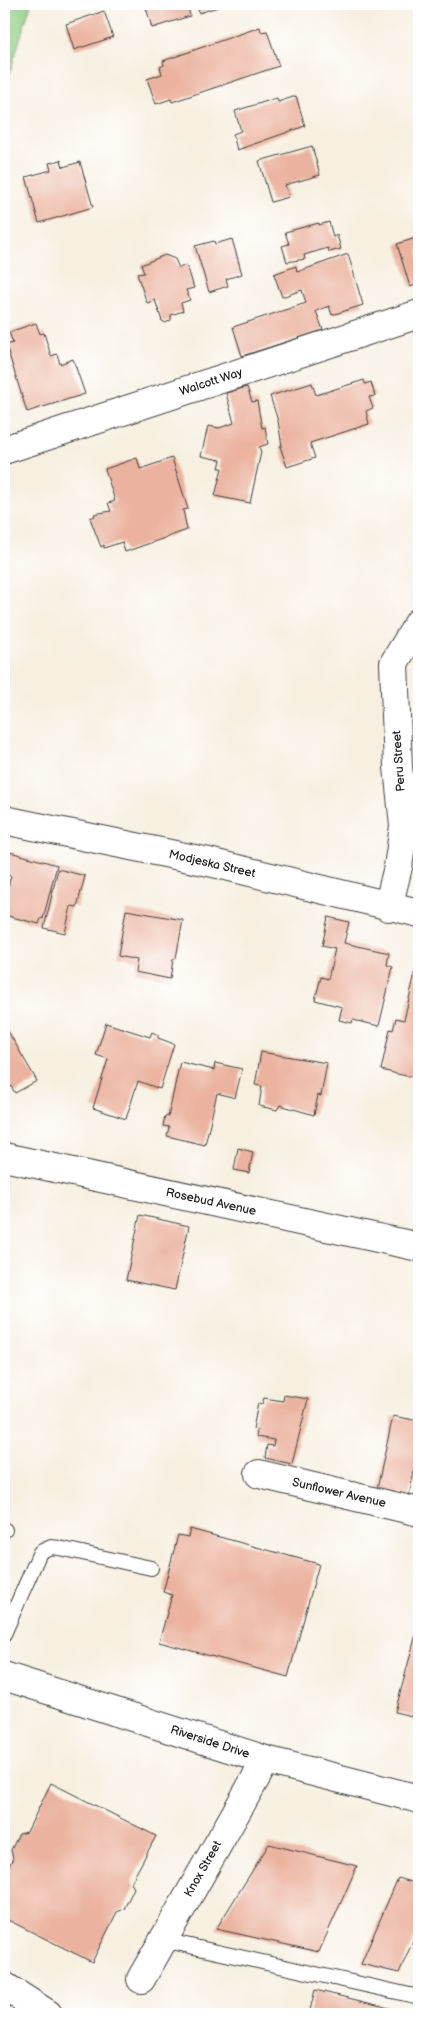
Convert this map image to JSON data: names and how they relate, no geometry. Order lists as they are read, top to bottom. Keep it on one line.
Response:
{"streets":{"main road":["Walcott Way","Peru Street","Modjeska Street","Rosebud Avenue","Sunflower Avenue","Riverside Drive","Knox Street"]},"crossings":[["Peru Street","Modjeska Street"],["Riverside Drive","Knox Street"]]}
